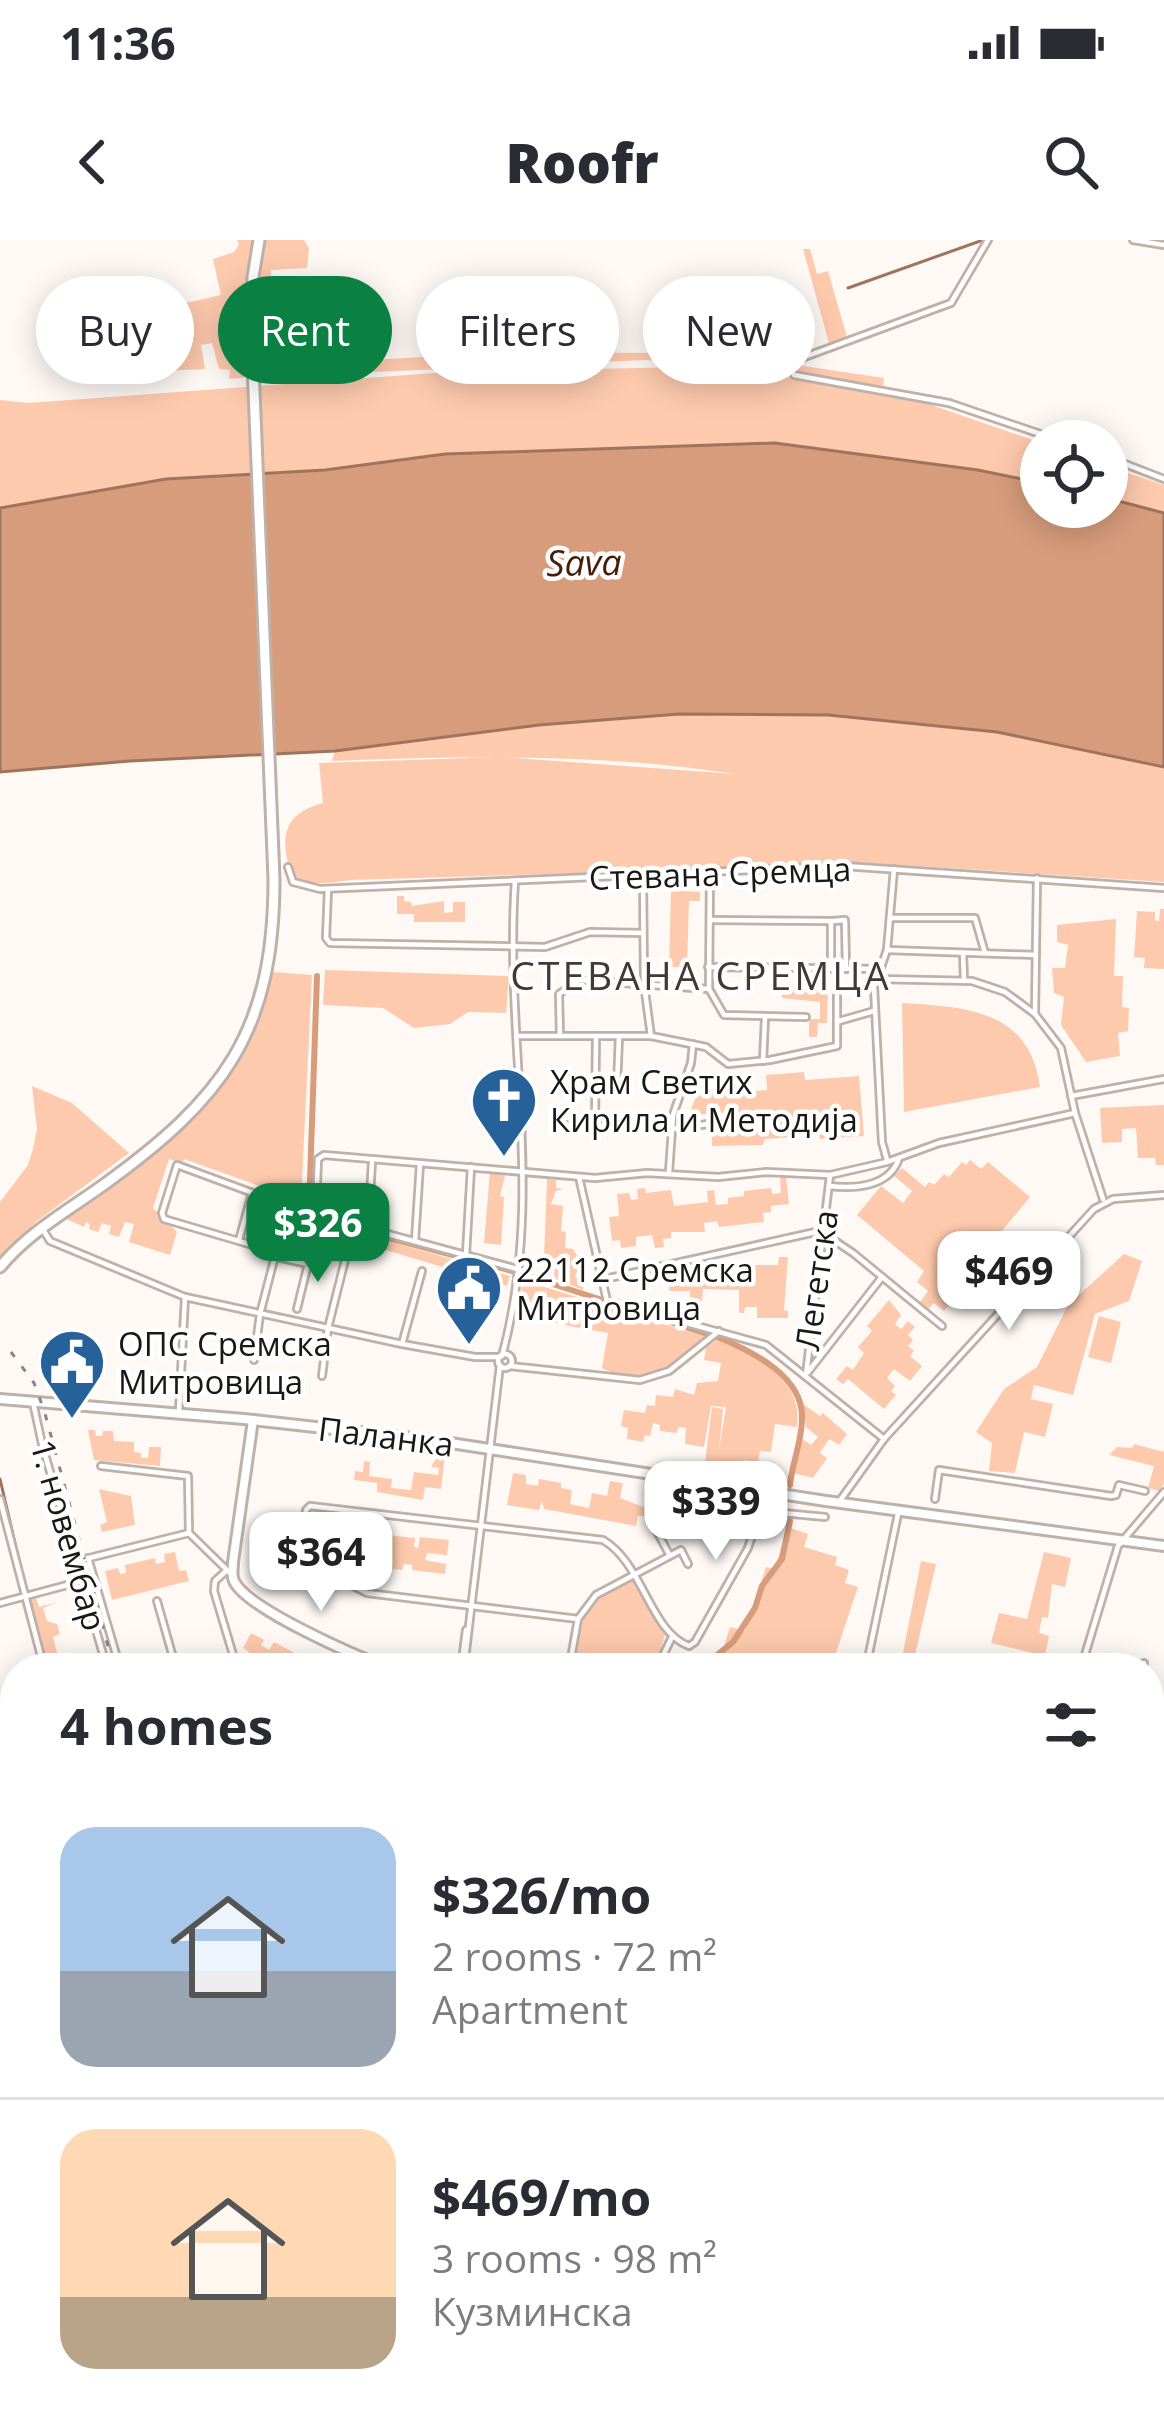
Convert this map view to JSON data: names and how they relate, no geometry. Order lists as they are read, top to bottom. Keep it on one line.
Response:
{"streets":{"main road":["Паланка"],"street":["Стевана Сремца","Легетска","1. новембар"]},"crossings":[["Паланка","1. новембар"]],"districts":["СТЕВАНА СРЕМЦА"],"water":["Sava"],"places":{"church":["Храм Светих Кирила и Методија"],"public building":["22112 Сремска Митровица","ОПС Сремска Митровица"]},"page":{"status":"11:36","header":"Roofr","chip":["Buy","Rent","Filters","New"],"price":["$326","$469","$339","$364"],"heading":"4 homes","list":[{"name":"$326/mo","note":"2 rooms · 72 m² · Apartment"},{"name":"$469/mo","note":"3 rooms · 98 m² · Кузминска"}]}}
